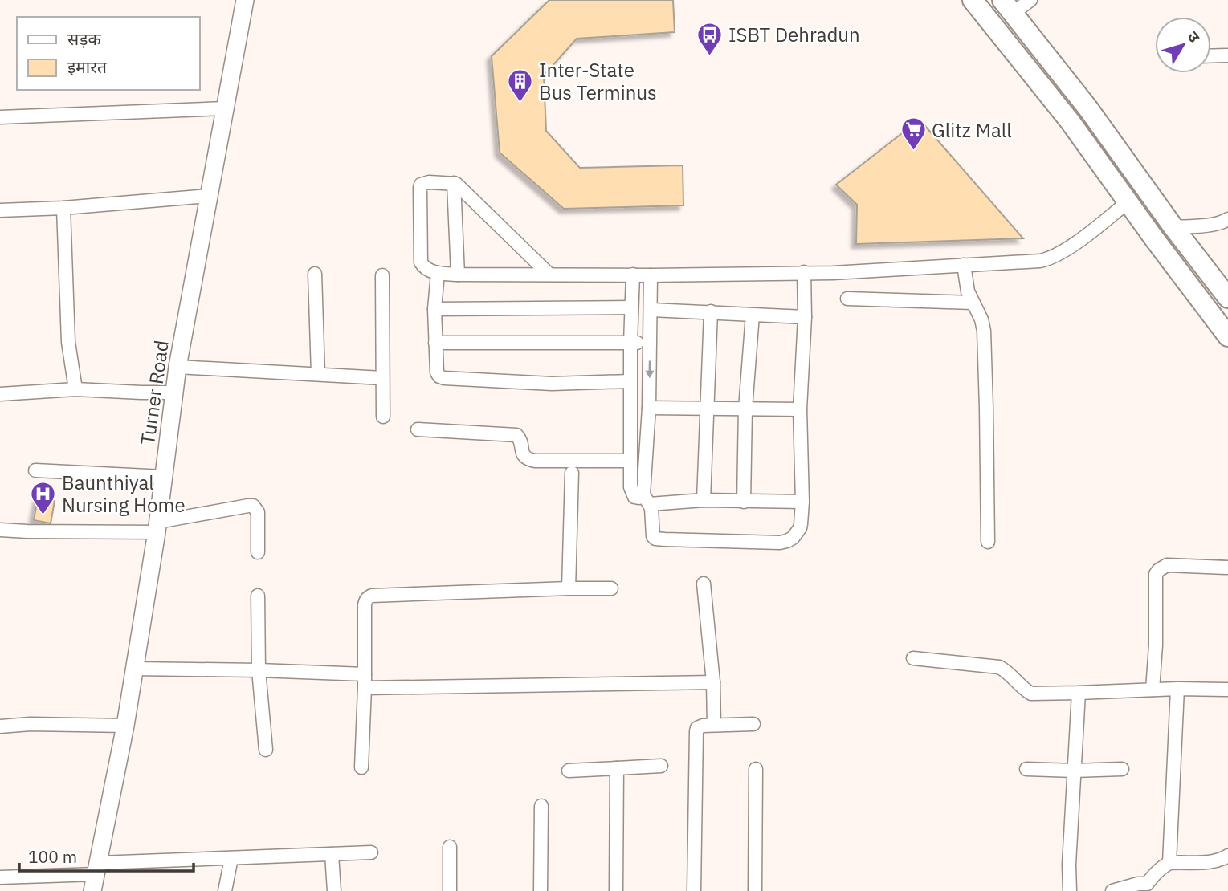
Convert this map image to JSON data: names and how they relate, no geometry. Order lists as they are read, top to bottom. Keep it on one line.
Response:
{"streets":{"main road":["Turner Road"]},"places":{"bus stop":["ISBT Dehradun"],"building":["Inter-State Bus Terminus"],"supermarket":["Glitz Mall"],"hospital":["Baunthiyal Nursing Home"]},"legend":["सड़क","इमारत"],"scale_bar":"100 m","north":"top right"}
